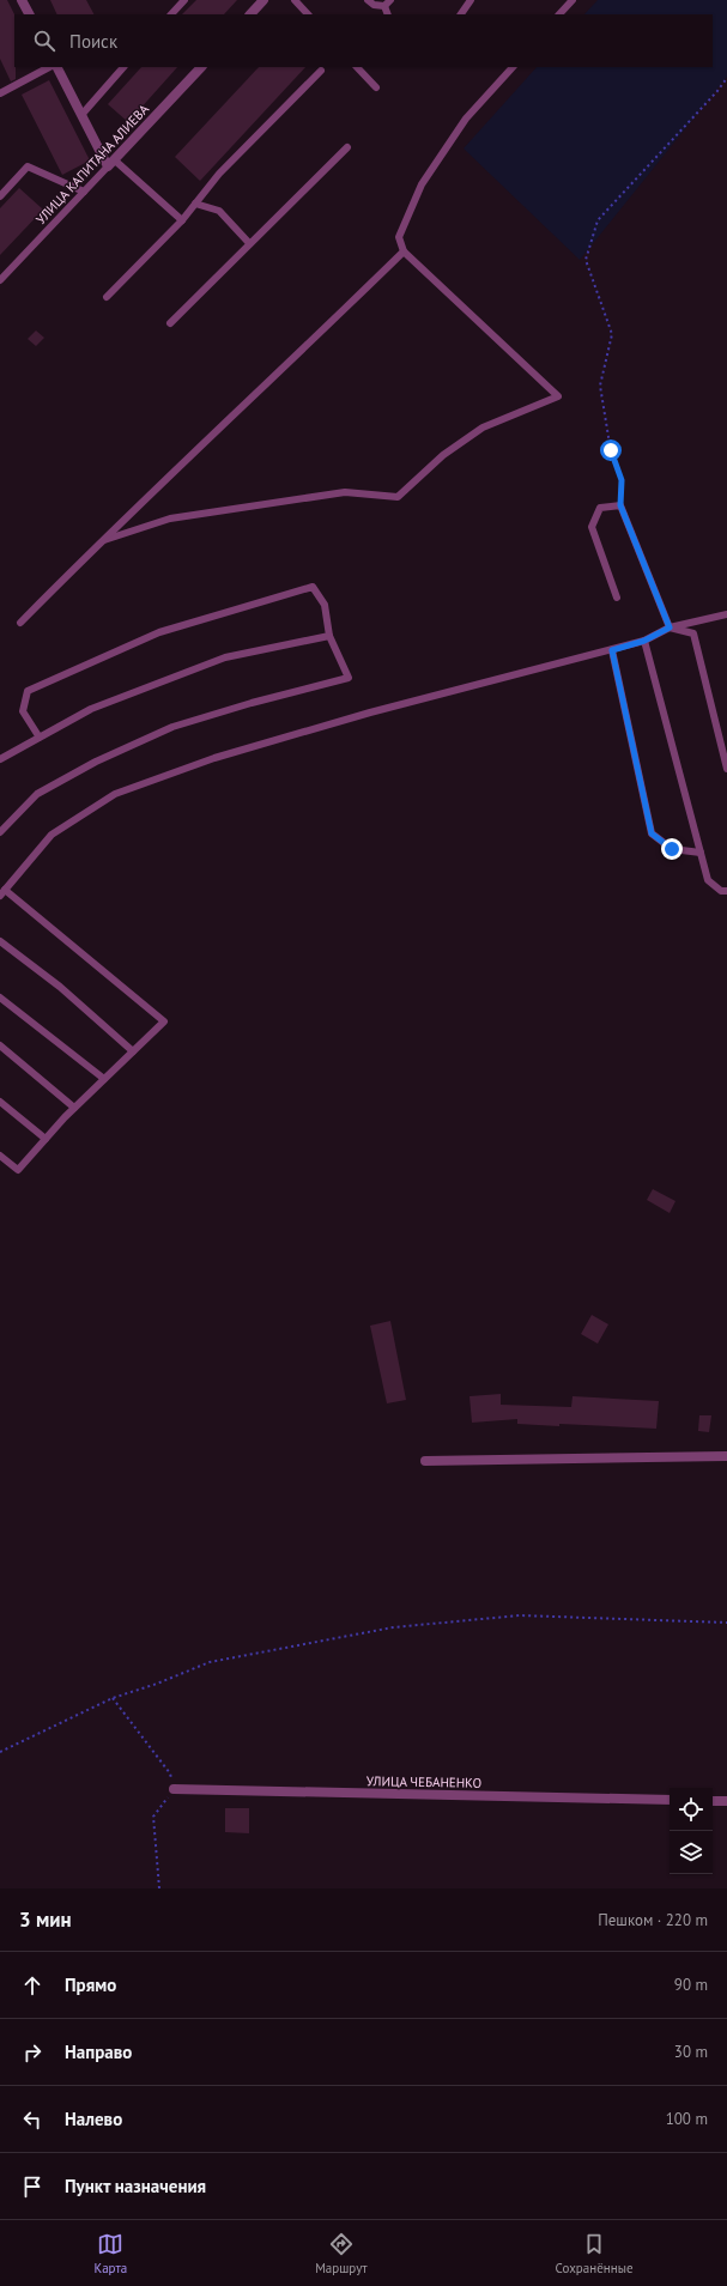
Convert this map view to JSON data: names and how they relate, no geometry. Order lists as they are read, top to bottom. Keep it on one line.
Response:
{"streets":{"street":["УЛИЦА КАПИТАНА АЛИЕВА","УЛИЦА ЧЕБАНЕНКО"]},"page":{"search":"Поиск","heading":["3 мин","Пешком · 220 m"],"list":[["Прямо","90 m"],["Направо","30 m"],["Налево","100 m"],"Пункт назначения"],"nav":["Карта","Маршрут","Сохранённые"]}}
